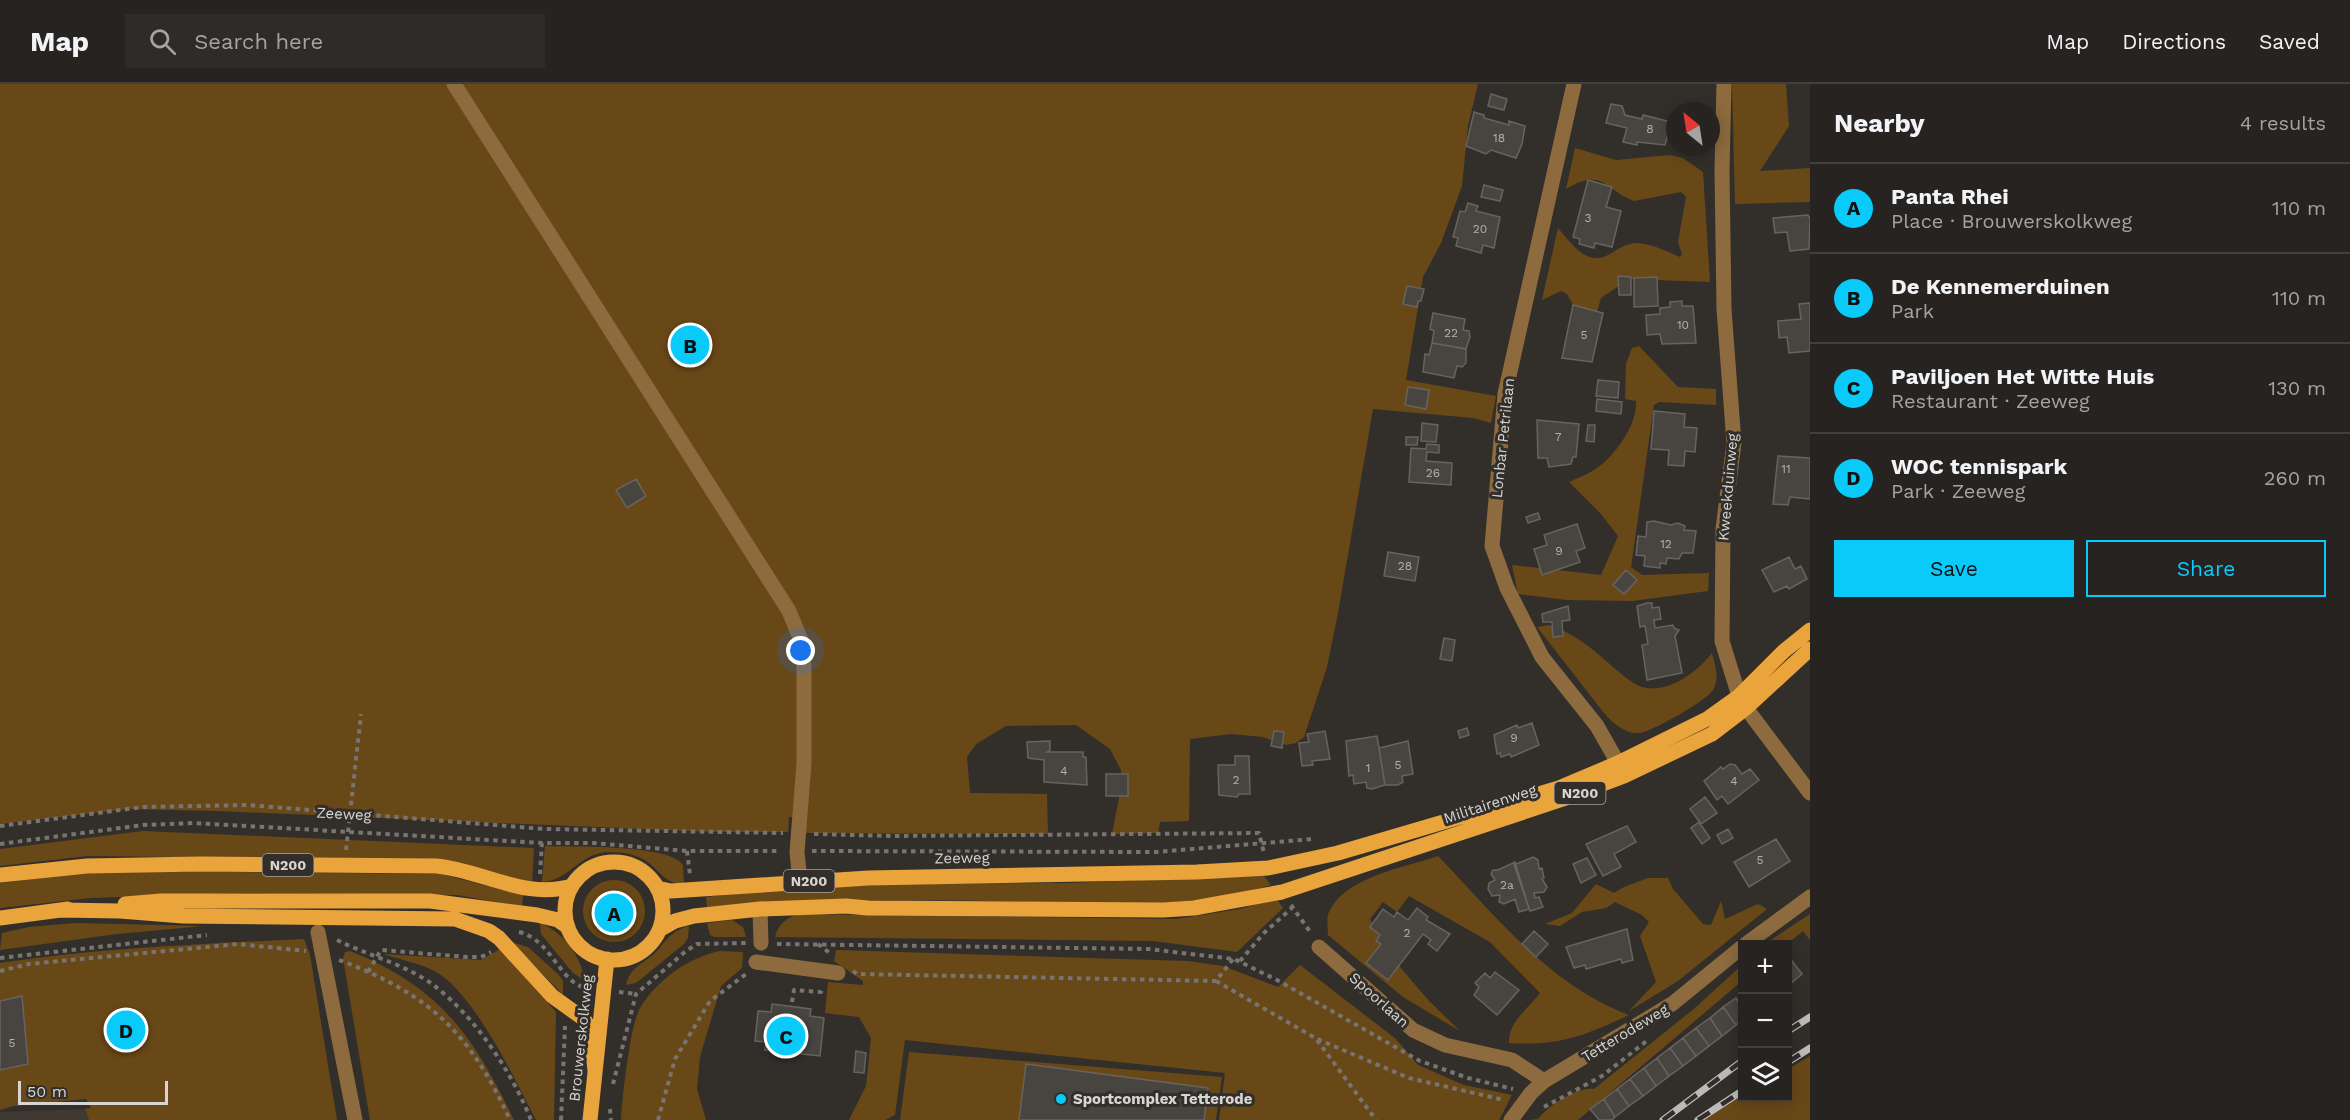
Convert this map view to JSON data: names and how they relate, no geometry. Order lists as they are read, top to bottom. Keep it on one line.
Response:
{"streets":{"main road":["N200","Militairenweg","Zeeweg","Brouwerskolkweg"],"street":["Lonbar Petrilaan","Kweekduinweg","Spoorlaan","Tetterodeweg"]},"crossings":[["Lonbar Petrilaan","Militairenweg"],["Kweekduinweg","Militairenweg"],["N200","Militairenweg"],["N200","Zeeweg"],["N200","Brouwerskolkweg"],["Militairenweg","Zeeweg"],["Zeeweg","Brouwerskolkweg"],["Spoorlaan","Tetterodeweg"]],"places":["Sportcomplex Tetterode"],"house_numbers":["8","18","3","20","10","22","5","7","11","26","12","9","28","9","5","1","4","2","4","5","2a","2","5"],"scale_bar":"50 m","north":"top left","page":{"header":"Map","search":"Search here","nav":["Map","Directions","Saved"],"heading":["Nearby","4 results"],"list":[{"mark":"A","name":"Panta Rhei","note":"Place · Brouwerskolkweg","value":"110 m"},{"mark":"B","name":"De Kennemerduinen","note":"Park","value":"110 m"},{"mark":"C","name":"Paviljoen Het Witte Huis","note":"Restaurant · Zeeweg","value":"130 m"},{"mark":"D","name":"WOC tennispark","note":"Park · Zeeweg","value":"260 m"}],"pins":["B","A","D","C"],"buttons":["Save","Share"],"map_buttons":["+","−"],"scale":"50 m"}}
